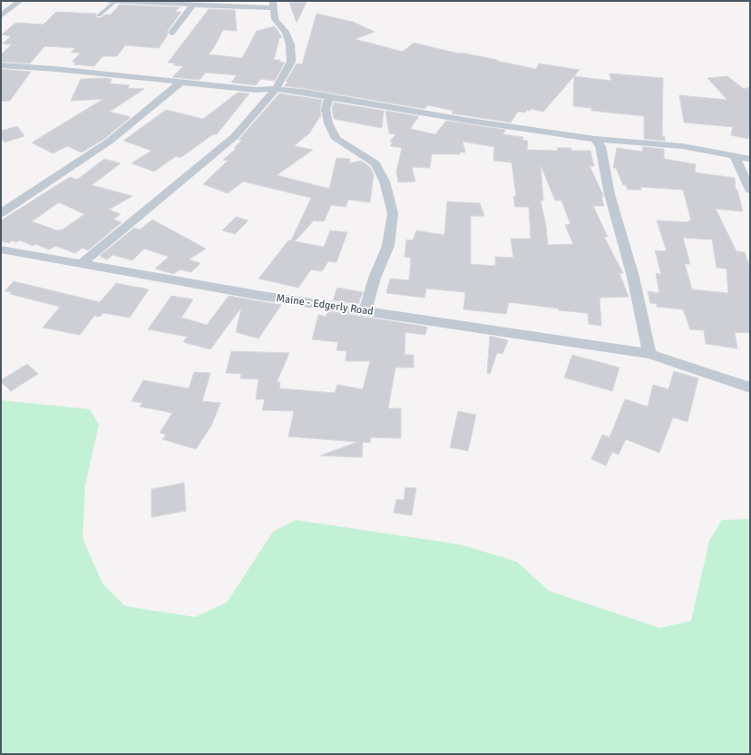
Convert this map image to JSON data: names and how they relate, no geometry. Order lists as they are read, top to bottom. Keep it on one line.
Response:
{"streets":{"street":["Maine - Edgerly Road"]}}
